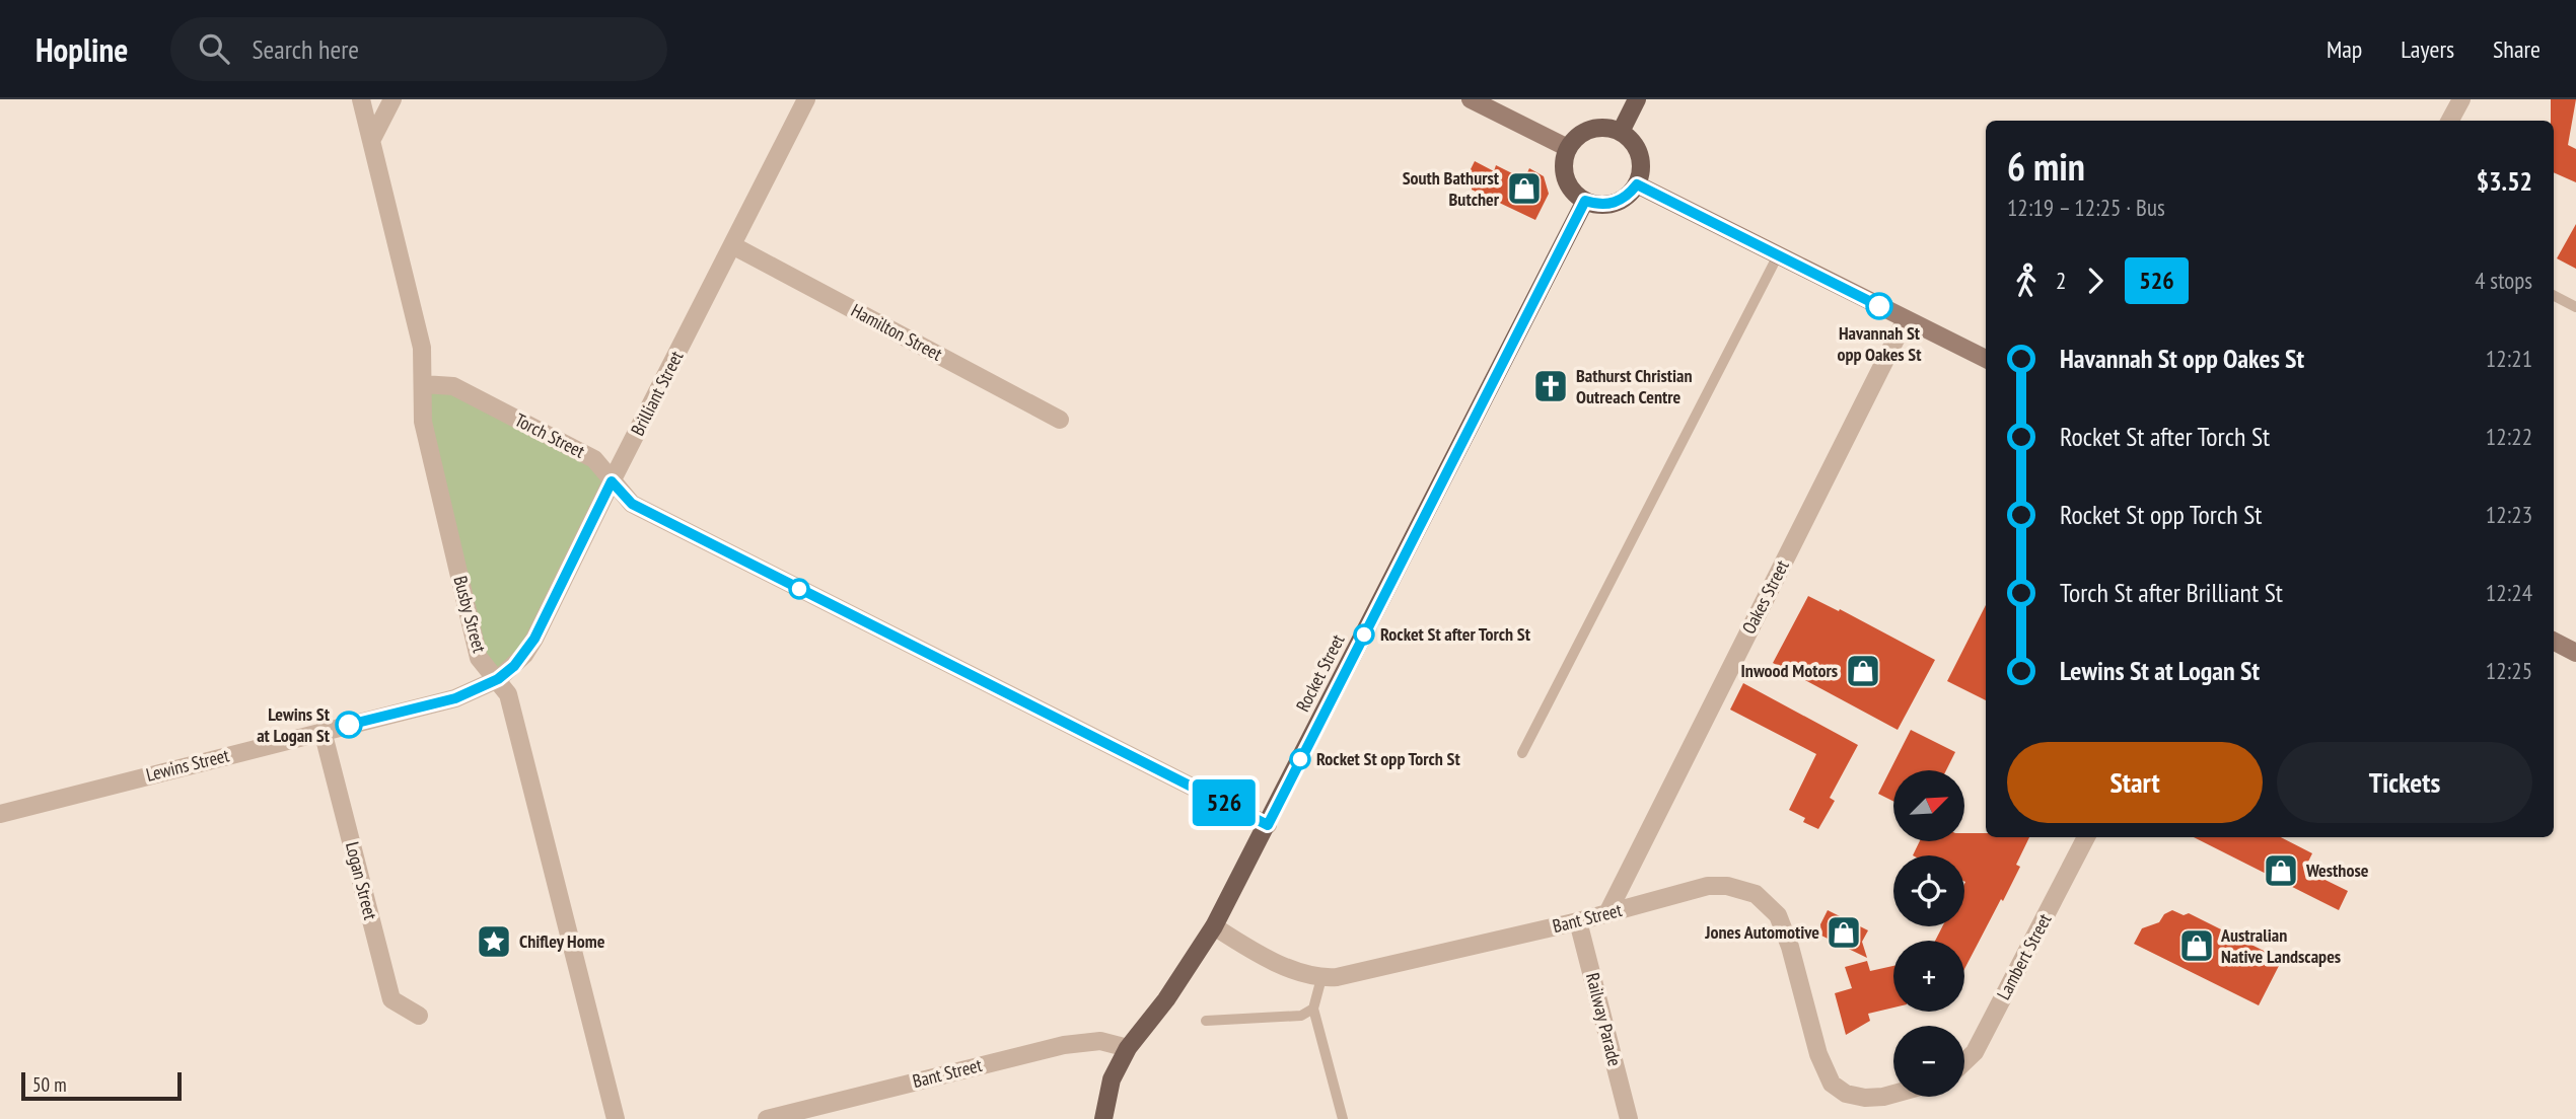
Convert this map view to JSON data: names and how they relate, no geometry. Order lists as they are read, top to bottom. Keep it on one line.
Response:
{"streets":{"main road":["Rocket Street"],"street":["Hamilton Street","Brilliant Street","Torch Street","Oakes Street","Busby Street","Lewins Street","Logan Street","Bant Street","Lambert Street","Railway Parade"]},"crossings":[["Hamilton Street","Brilliant Street"],["Brilliant Street","Torch Street"],["Brilliant Street","Busby Street"],["Brilliant Street","Lewins Street"],["Torch Street","Busby Street"],["Torch Street","Rocket Street"],["Oakes Street","Bant Street"],["Busby Street","Lewins Street"],["Rocket Street","Bant Street"],["Lewins Street","Logan Street"],["Bant Street","Railway Parade"]],"places":{"shop":["South Bathurst Butcher","Inwood Motors","Westhose","Jones Automotive","Australian Native Landscapes"],"other":["Havannah St opp Oakes St","Rocket St after Torch St","Lewins St at Logan St","Rocket St opp Torch St"],"church":["Bathurst Christian Outreach Centre"],"place":["Chifley Home"]},"lines":["bus line 526"],"scale_bar":"50 m","north":"top right","page":{"header":"Hopline","search":"Search here","nav":["Map","Layers","Share"],"on_map":"526","heading":["6 min","12:19 – 12:25 · Bus","$3.52"],"legs":["2","526","4 stops"],"list":[{"name":"Havannah St opp Oakes St","value":"12:21"},{"name":"Rocket St after Torch St","value":"12:22"},{"name":"Rocket St opp Torch St","value":"12:23"},{"name":"Torch St after Brilliant St","value":"12:24"},{"name":"Lewins St at Logan St","value":"12:25"}],"buttons":["Start","Tickets"],"map_buttons":["+","−"],"scale":"50 m"}}
